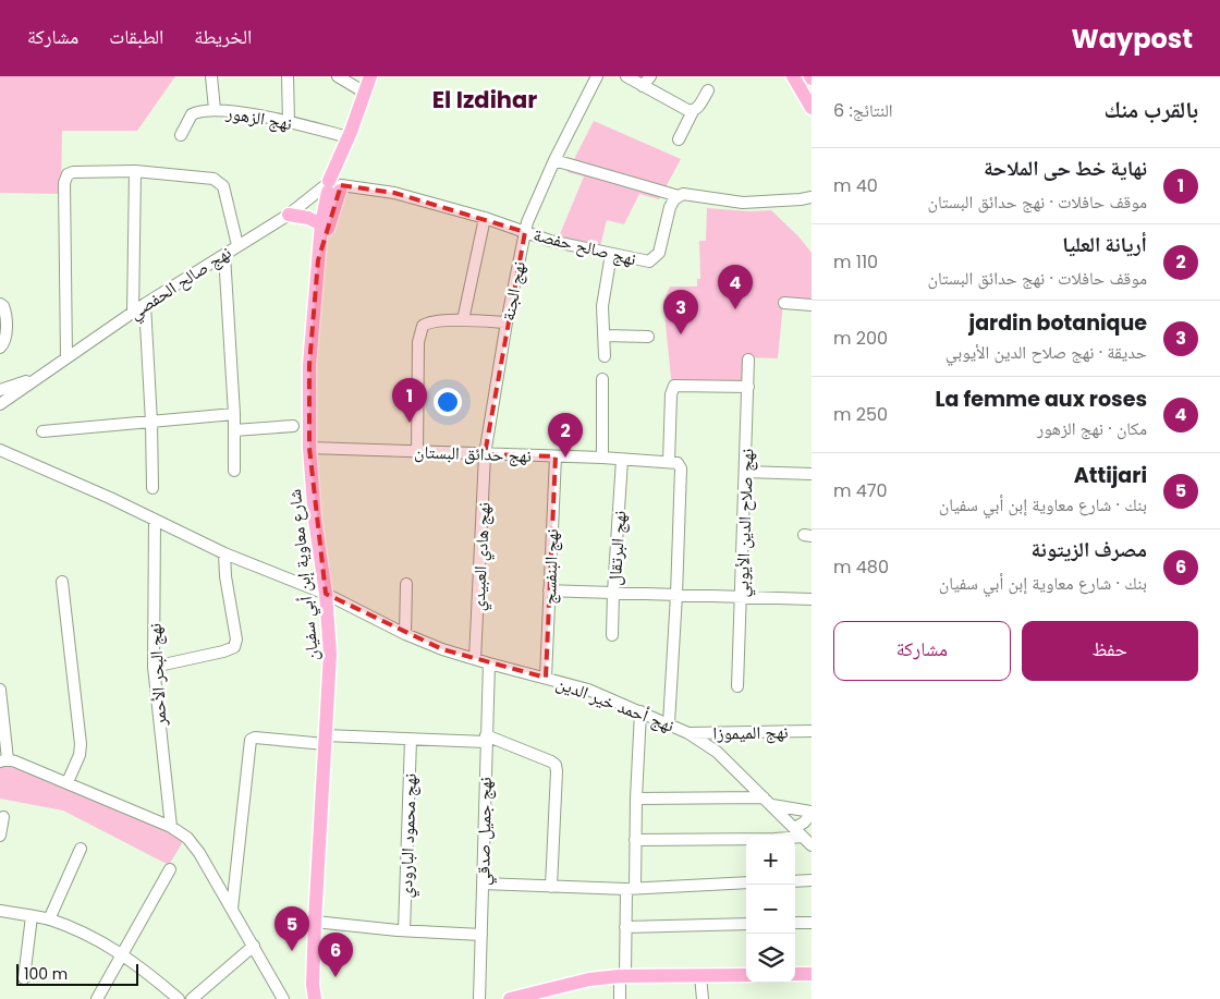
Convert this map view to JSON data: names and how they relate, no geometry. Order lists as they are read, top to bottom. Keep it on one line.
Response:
{"streets":{"main road":["شارع معاوية إبن أبي سفيان"],"street":["نهج الزهور","نهج صالح حفصة","نهج صالح الحفصي","نهج الجنة","نهج حدائق البستان","نهج صلاح الدين الأيوبي","نهج البرتقال","نهج هادي العبيدي","نهج البنفسج","نهج البحر الأحمر","نهج أحمد خير الدين","نهج الميموزا","نهج جميل صدقي","نهج محمود البارودي"]},"crossings":[["نهج الزهور","شارع معاوية إبن أبي سفيان"],["نهج صالح حفصة","نهج صالح الحفصي"],["نهج صالح حفصة","نهج الجنة"],["نهج صالح حفصة","شارع معاوية إبن أبي سفيان"],["نهج صالح الحفصي","شارع معاوية إبن أبي سفيان"],["نهج الجنة","نهج حدائق البستان"],["نهج الجنة","نهج هادي العبيدي"],["نهج حدائق البستان","نهج البرتقال"],["نهج حدائق البستان","نهج هادي العبيدي"],["نهج حدائق البستان","نهج البنفسج"],["نهج حدائق البستان","شارع معاوية إبن أبي سفيان"],["نهج هادي العبيدي","نهج أحمد خير الدين"],["نهج البنفسج","نهج أحمد خير الدين"],["شارع معاوية إبن أبي سفيان","نهج أحمد خير الدين"],["نهج البحر الأحمر","نهج أحمد خير الدين"],["نهج أحمد خير الدين","نهج الميموزا"],["نهج أحمد خير الدين","نهج جميل صدقي"]],"districts":["El Izdihar"],"scale_bar":"100 m","page":{"header":"Waypost","nav":["الخريطة","الطبقات","مشاركة"],"heading":["بالقرب منك","النتائج: 6"],"list":[{"mark":"1","name":"نهاية خط حى الملاحة","note":"موقف حافلات · نهج حدائق البستان","value":"40 m"},{"mark":"2","name":"أريانة العليا","note":"موقف حافلات · نهج حدائق البستان","value":"110 m"},{"mark":"3","name":"jardin botanique","note":"حديقة · نهج صلاح الدين الأيوبي","value":"200 m"},{"mark":"4","name":"La femme aux roses","note":"مكان · نهج الزهور","value":"250 m"},{"mark":"5","name":"Attijari","note":"بنك · شارع معاوية إبن أبي سفيان","value":"470 m"},{"mark":"6","name":"مصرف الزيتونة","note":"بنك · شارع معاوية إبن أبي سفيان","value":"480 m"}],"pins":["4","3","1","2","5","6"],"buttons":["حفظ","مشاركة"],"map_buttons":["+","−"],"scale":"100 m"}}
